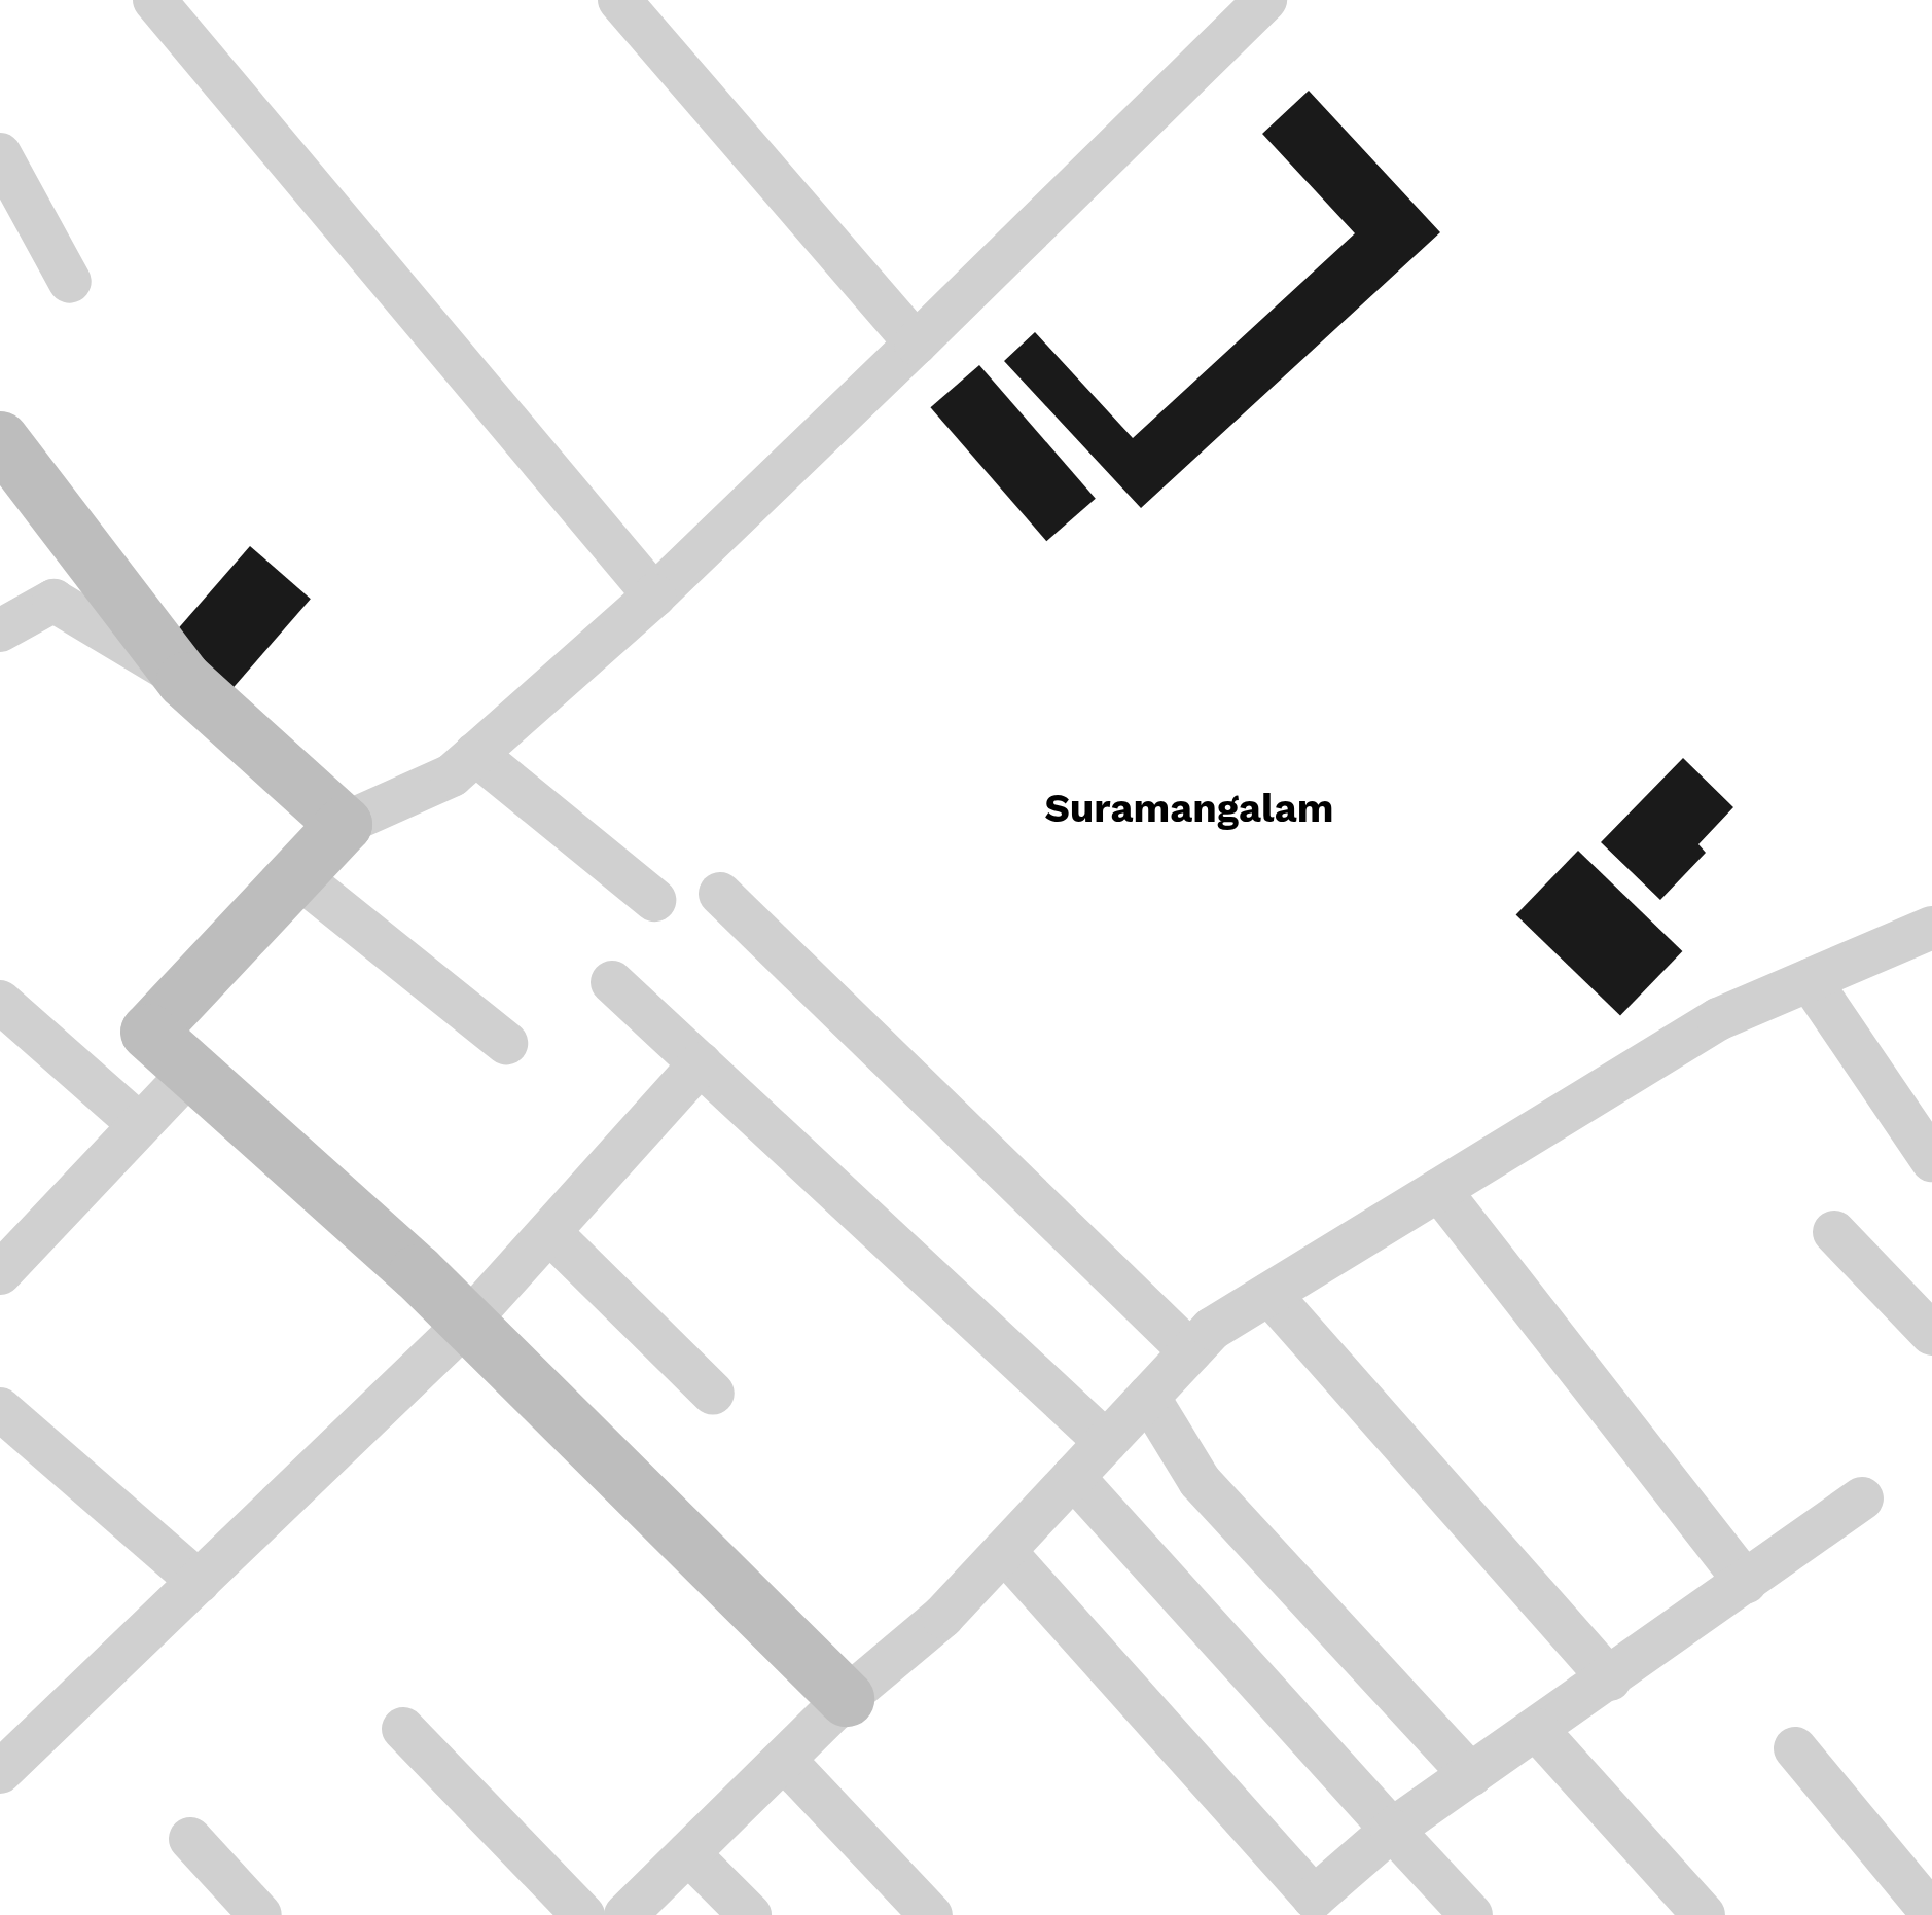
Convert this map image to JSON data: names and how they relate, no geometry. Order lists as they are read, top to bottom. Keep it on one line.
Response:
{"districts":["Suramangalam"]}
